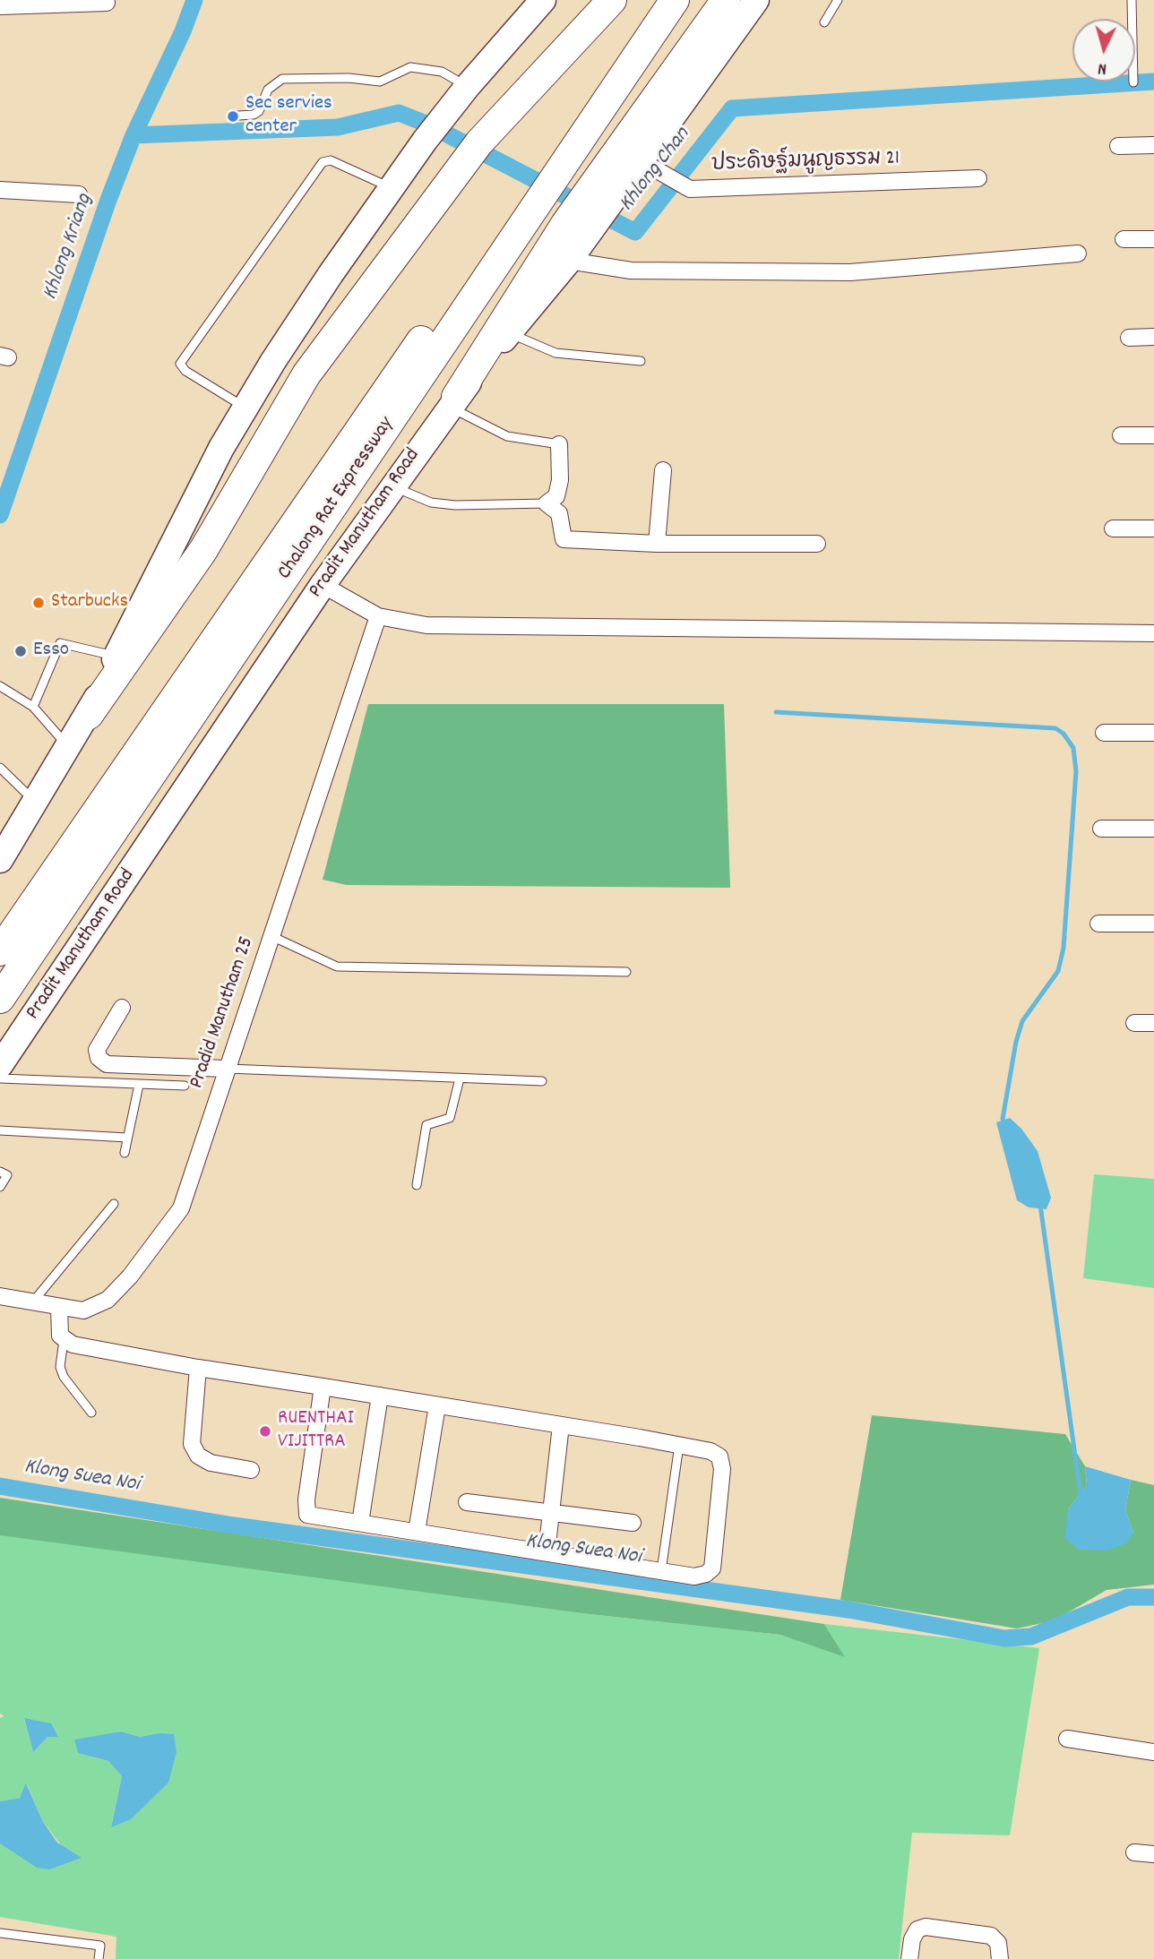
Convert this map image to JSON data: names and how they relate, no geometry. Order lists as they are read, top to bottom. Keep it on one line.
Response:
{"streets":{"highway":["Chalong Rat Expressway"],"main road":["Pradit Manutham Road"],"street":["ประดิษฐ์มนูญธรรม 21","Pradid Manutham 25"]},"water":["Khlong Chan","Khlong Kriang","Klong Suea Noi"],"places":["Sec servies center","Starbucks","Esso","RUENTHAI VIJITTRA"],"north":"bottom"}
